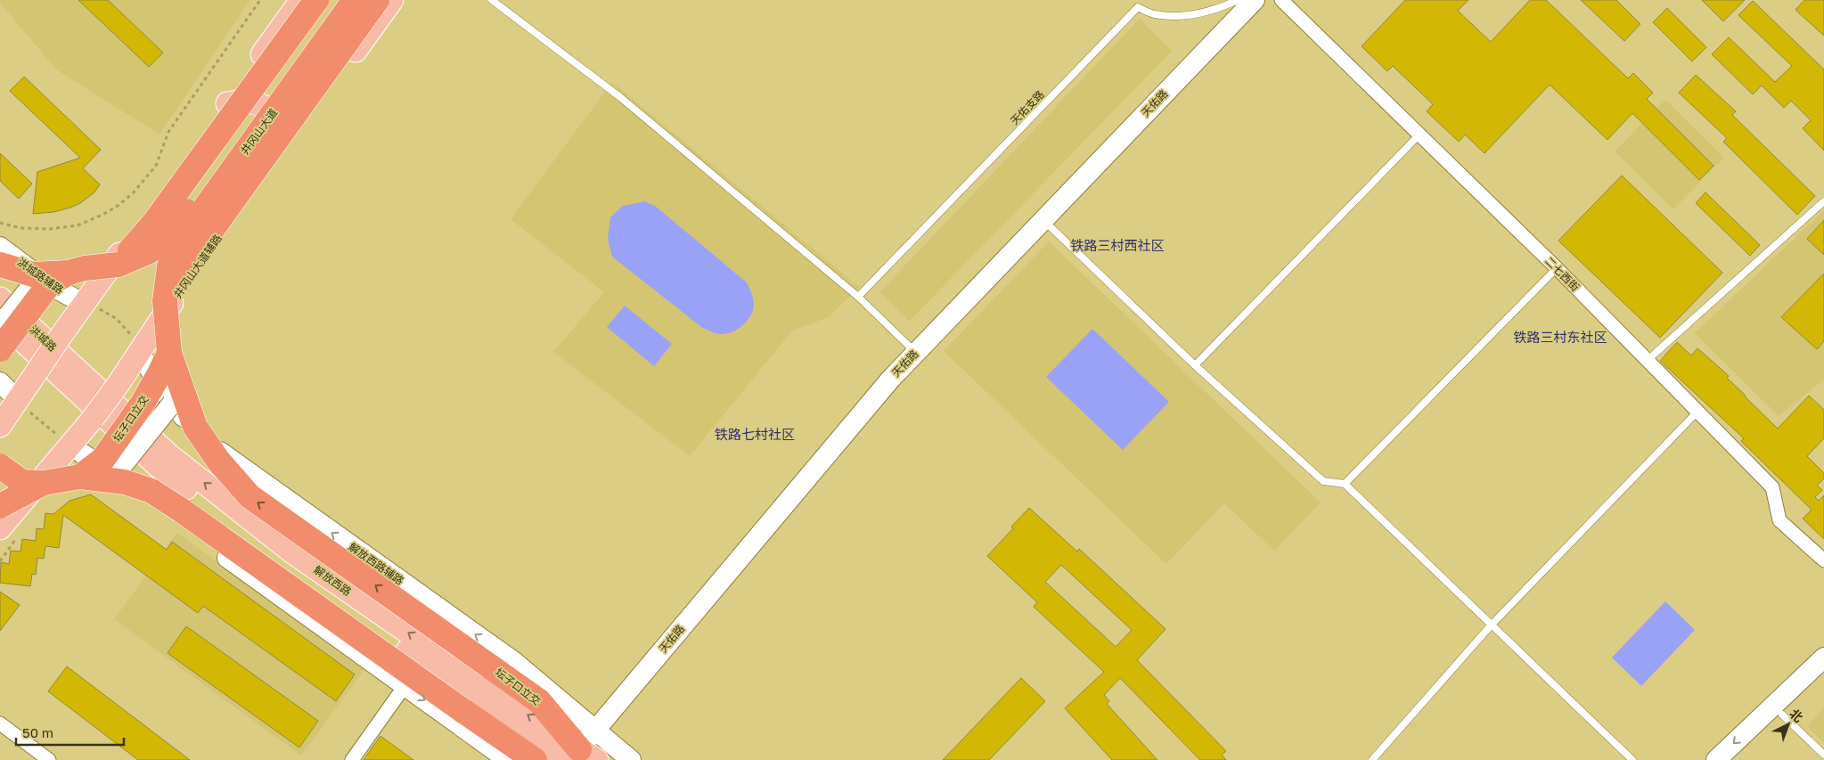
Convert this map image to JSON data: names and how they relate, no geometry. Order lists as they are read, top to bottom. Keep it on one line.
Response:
{"streets":{"highway":["井冈山大道","坛子口立交"],"main road":["天佑路","井冈山大道辅路","洪城路辅路","洪城路","解放西路辅路","解放西路"],"street":["二七西街"],"lane":["天佑支路"]},"crossings":[["天佑路","坛子口立交"],["天佑路","解放西路辅路"],["天佑路","解放西路"],["井冈山大道辅路","解放西路辅路"],["洪城路","解放西路"],["坛子口立交","解放西路"]],"districts":["铁路三村西社区","铁路三村东社区","铁路七村社区"],"scale_bar":"50 m","north":"top right"}
